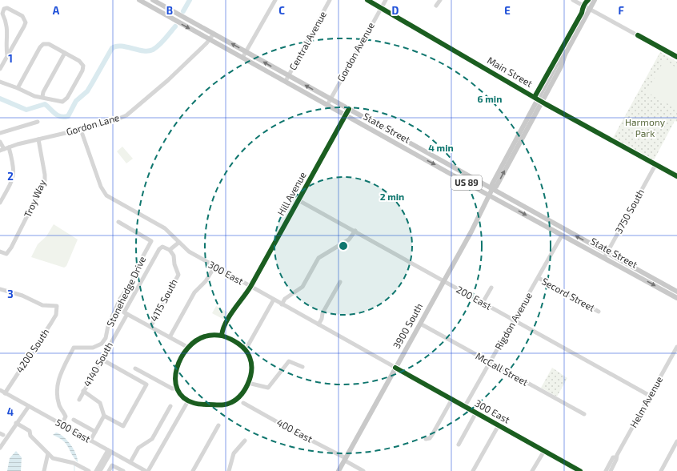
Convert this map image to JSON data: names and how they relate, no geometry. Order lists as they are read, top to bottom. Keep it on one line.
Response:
{"streets":{"main road":["State Street","US 89","3900 South"],"street":["Central Avenue","Gordon Avenue","Main Street","Gordon Lane","Hill Avenue","Troy Way","3750 South","300 East","Stonehedge Drive","Secord Street","200 East","4115 South","Rigdon Avenue","4200 South","4140 South","McCall Street","Helm Avenue","500 East","400 East"]},"crossings":[["Central Avenue","State Street"],["Gordon Avenue","Main Street"],["Gordon Avenue","State Street"],["Main Street","3750 South"],["Main Street","3900 South"],["Gordon Lane","State Street"],["Gordon Lane","Troy Way"],["Gordon Lane","300 East"],["State Street","Hill Avenue"],["State Street","3750 South"],["State Street","Rigdon Avenue"],["State Street","3900 South"],["Hill Avenue","300 East"],["Hill Avenue","200 East"],["300 East","Rigdon Avenue"],["300 East","3900 South"],["Stonehedge Drive","500 East"],["Secord Street","Rigdon Avenue"],["200 East","Rigdon Avenue"],["200 East","3900 South"],["200 East","Helm Avenue"],["4115 South","4140 South"],["Rigdon Avenue","McCall Street"],["3900 South","McCall Street"],["3900 South","400 East"],["4200 South","500 East"]],"parks":["Harmony Park"],"grid":{"columns":["A","B","C","D","E","F"],"rows":["1","2","3","4"]},"rings":["6 min","4 min","2 min"]}
